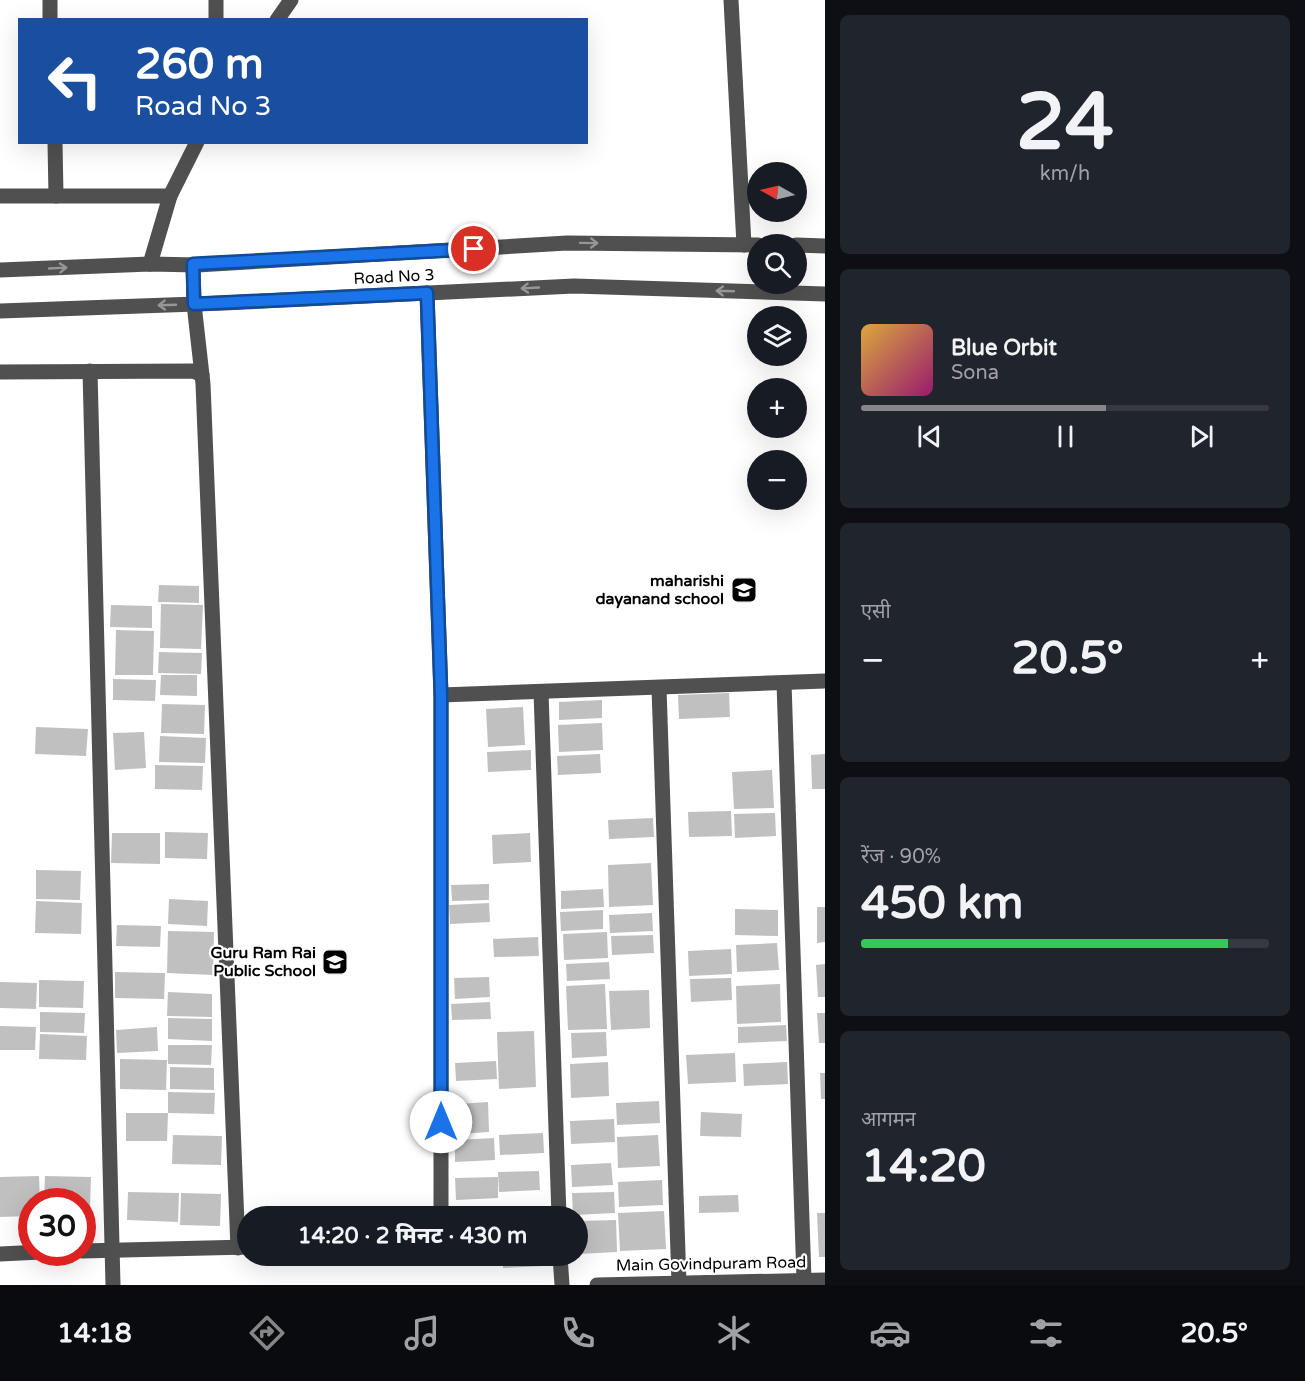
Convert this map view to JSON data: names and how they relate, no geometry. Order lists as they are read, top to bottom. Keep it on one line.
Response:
{"streets":{"street":["Road No 3","Main Govindpuram Road"]},"places":{"school or university":["maharishi dayanand school","Guru Ram Rai Public School"]},"north":"left","page":{"tile":[["24","km/h"],"एसी",["रेंज · 90%","450 km"],["आगमन","14:20"]],"turn":["260 m","Road No 3"],"map_buttons":["+","−"],"song":["Blue Orbit","Sona"],"heat":["−","20.5°","+"],"limit":"30","trip":"14:20 · 2 मिनट · 430 m","tabs":["14:18","20.5°"]}}
